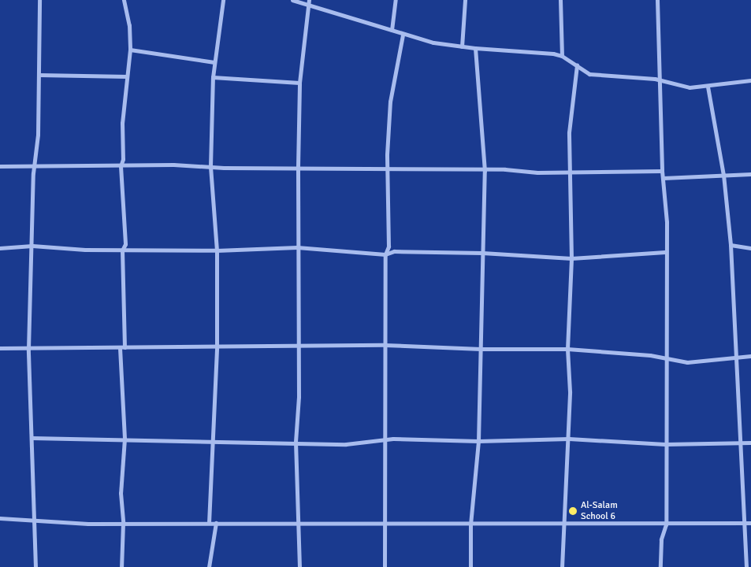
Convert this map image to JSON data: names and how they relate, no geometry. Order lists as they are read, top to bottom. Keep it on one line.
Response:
{"places":["Al-Salam School 6"]}
